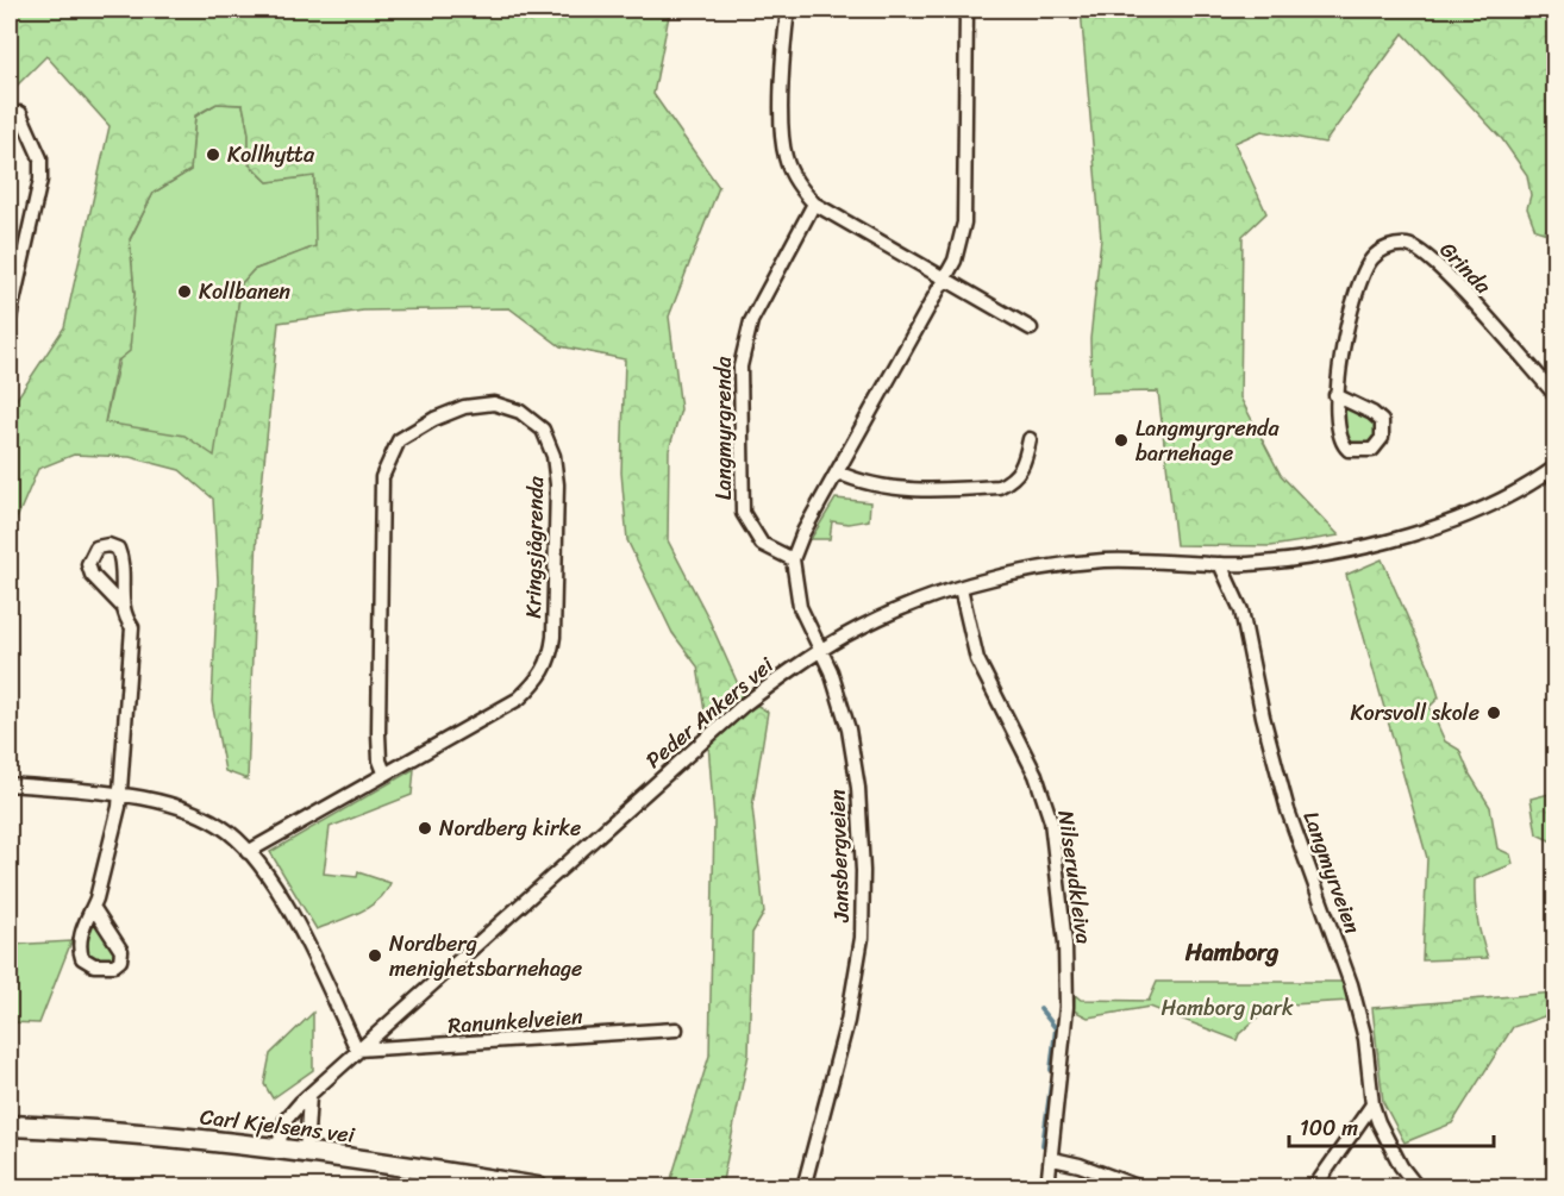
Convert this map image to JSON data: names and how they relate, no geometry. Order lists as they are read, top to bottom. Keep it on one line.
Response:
{"streets":{"main road":["Carl Kjelsens vei"],"street":["Grinda","Langmyrgrenda","Kringsjågrenda","Peder Ankers vei","Jansbergveien","Langmyrveien","Nilserudkleiva","Ranunkelveien"]},"crossings":[["Peder Ankers vei","Jansbergveien"],["Peder Ankers vei","Langmyrveien"],["Peder Ankers vei","Nilserudkleiva"],["Peder Ankers vei","Ranunkelveien"],["Peder Ankers vei","Carl Kjelsens vei"]],"districts":["Hamborg"],"parks":["Hamborg park"],"places":["Kollhytta","Kollbanen","Langmyrgrenda barnehage","Korsvoll skole","Nordberg kirke","Nordberg menighetsbarnehage"],"scale_bar":"100 m"}
